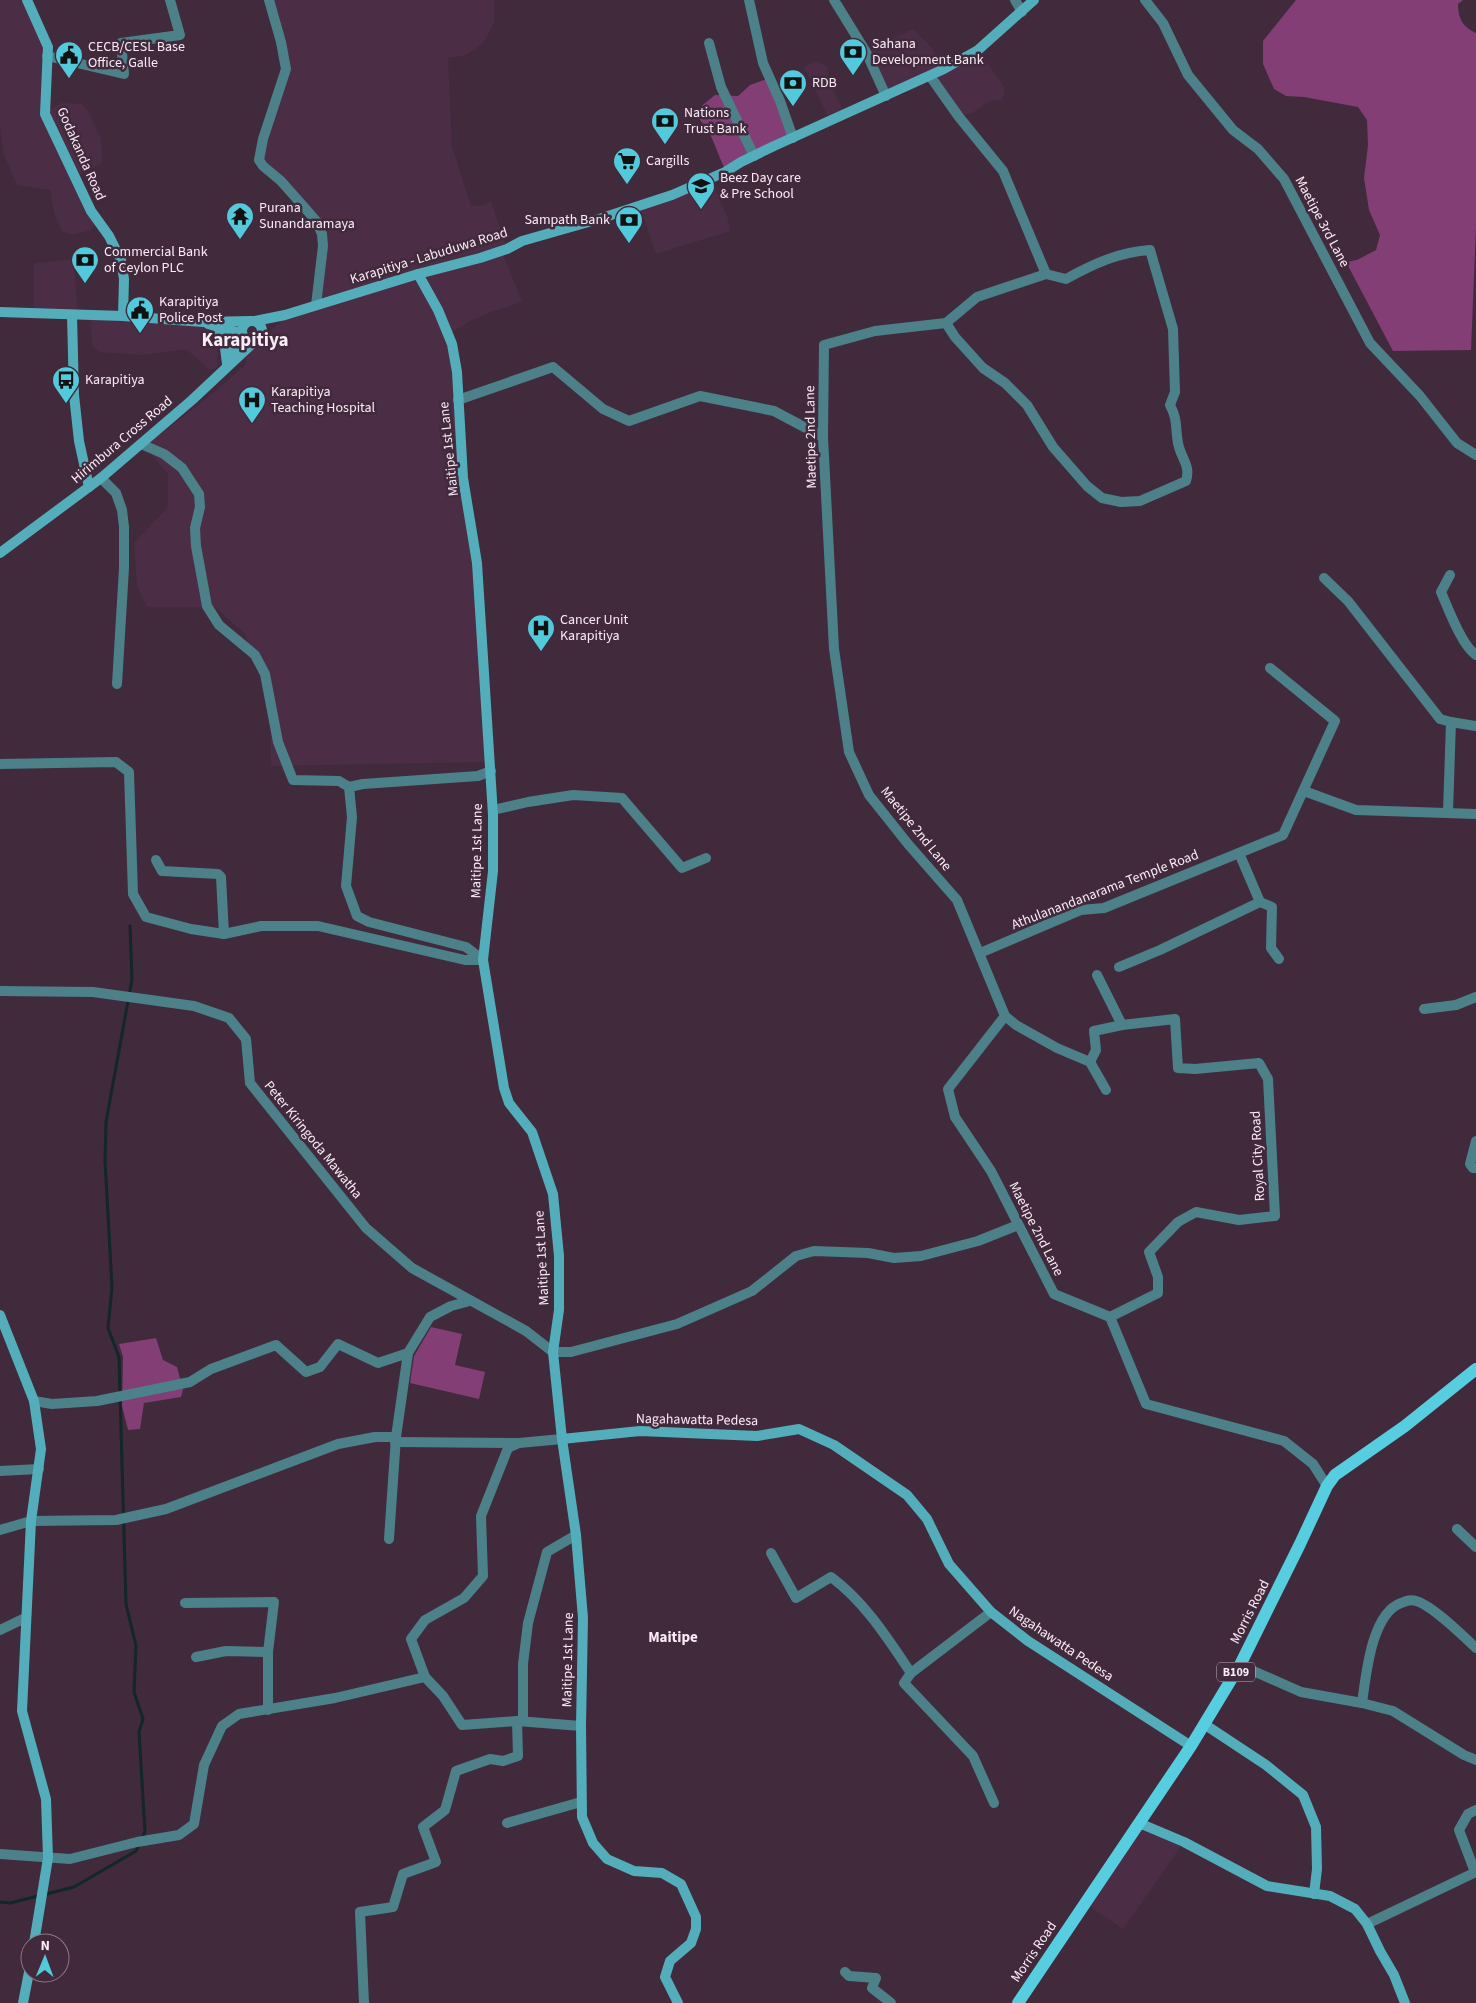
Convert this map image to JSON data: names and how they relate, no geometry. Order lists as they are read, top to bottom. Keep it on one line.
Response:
{"streets":{"main road":["Morris Road","B109"],"street":["Godakanda Road","Maetipe 3rd Lane","Karapitiya - Labuduwa Road","Maetipe 2nd Lane","Hirimbura Cross Road","Maitipe 1st Lane","Athulanandanarama Temple Road","Peter Kiringoda Mawatha","Royal City Road","Nagahawatta Pedesa"]},"crossings":[["Karapitiya - Labuduwa Road","Hirimbura Cross Road"],["Karapitiya - Labuduwa Road","Maitipe 1st Lane"],["Maetipe 2nd Lane","Athulanandanarama Temple Road"],["Maetipe 2nd Lane","Royal City Road"],["Maitipe 1st Lane","Peter Kiringoda Mawatha"],["Maitipe 1st Lane","Nagahawatta Pedesa"],["Nagahawatta Pedesa","Morris Road"]],"districts":["Karapitiya","Maitipe"],"places":{"bank":["Sahana Development Bank","RDB","Nations Trust Bank","Sampath Bank","Commercial Bank of Ceylon PLC"],"public building":["CECB/CESL Base Office, Galle","Karapitiya Police Post"],"supermarket":["Cargills"],"school or university":["Beez Day care & Pre School"],"temple":["Purana Sunandaramaya"],"bus stop":["Karapitiya"],"hospital":["Karapitiya Teaching Hospital","Cancer Unit Karapitiya"]},"north":"top"}
